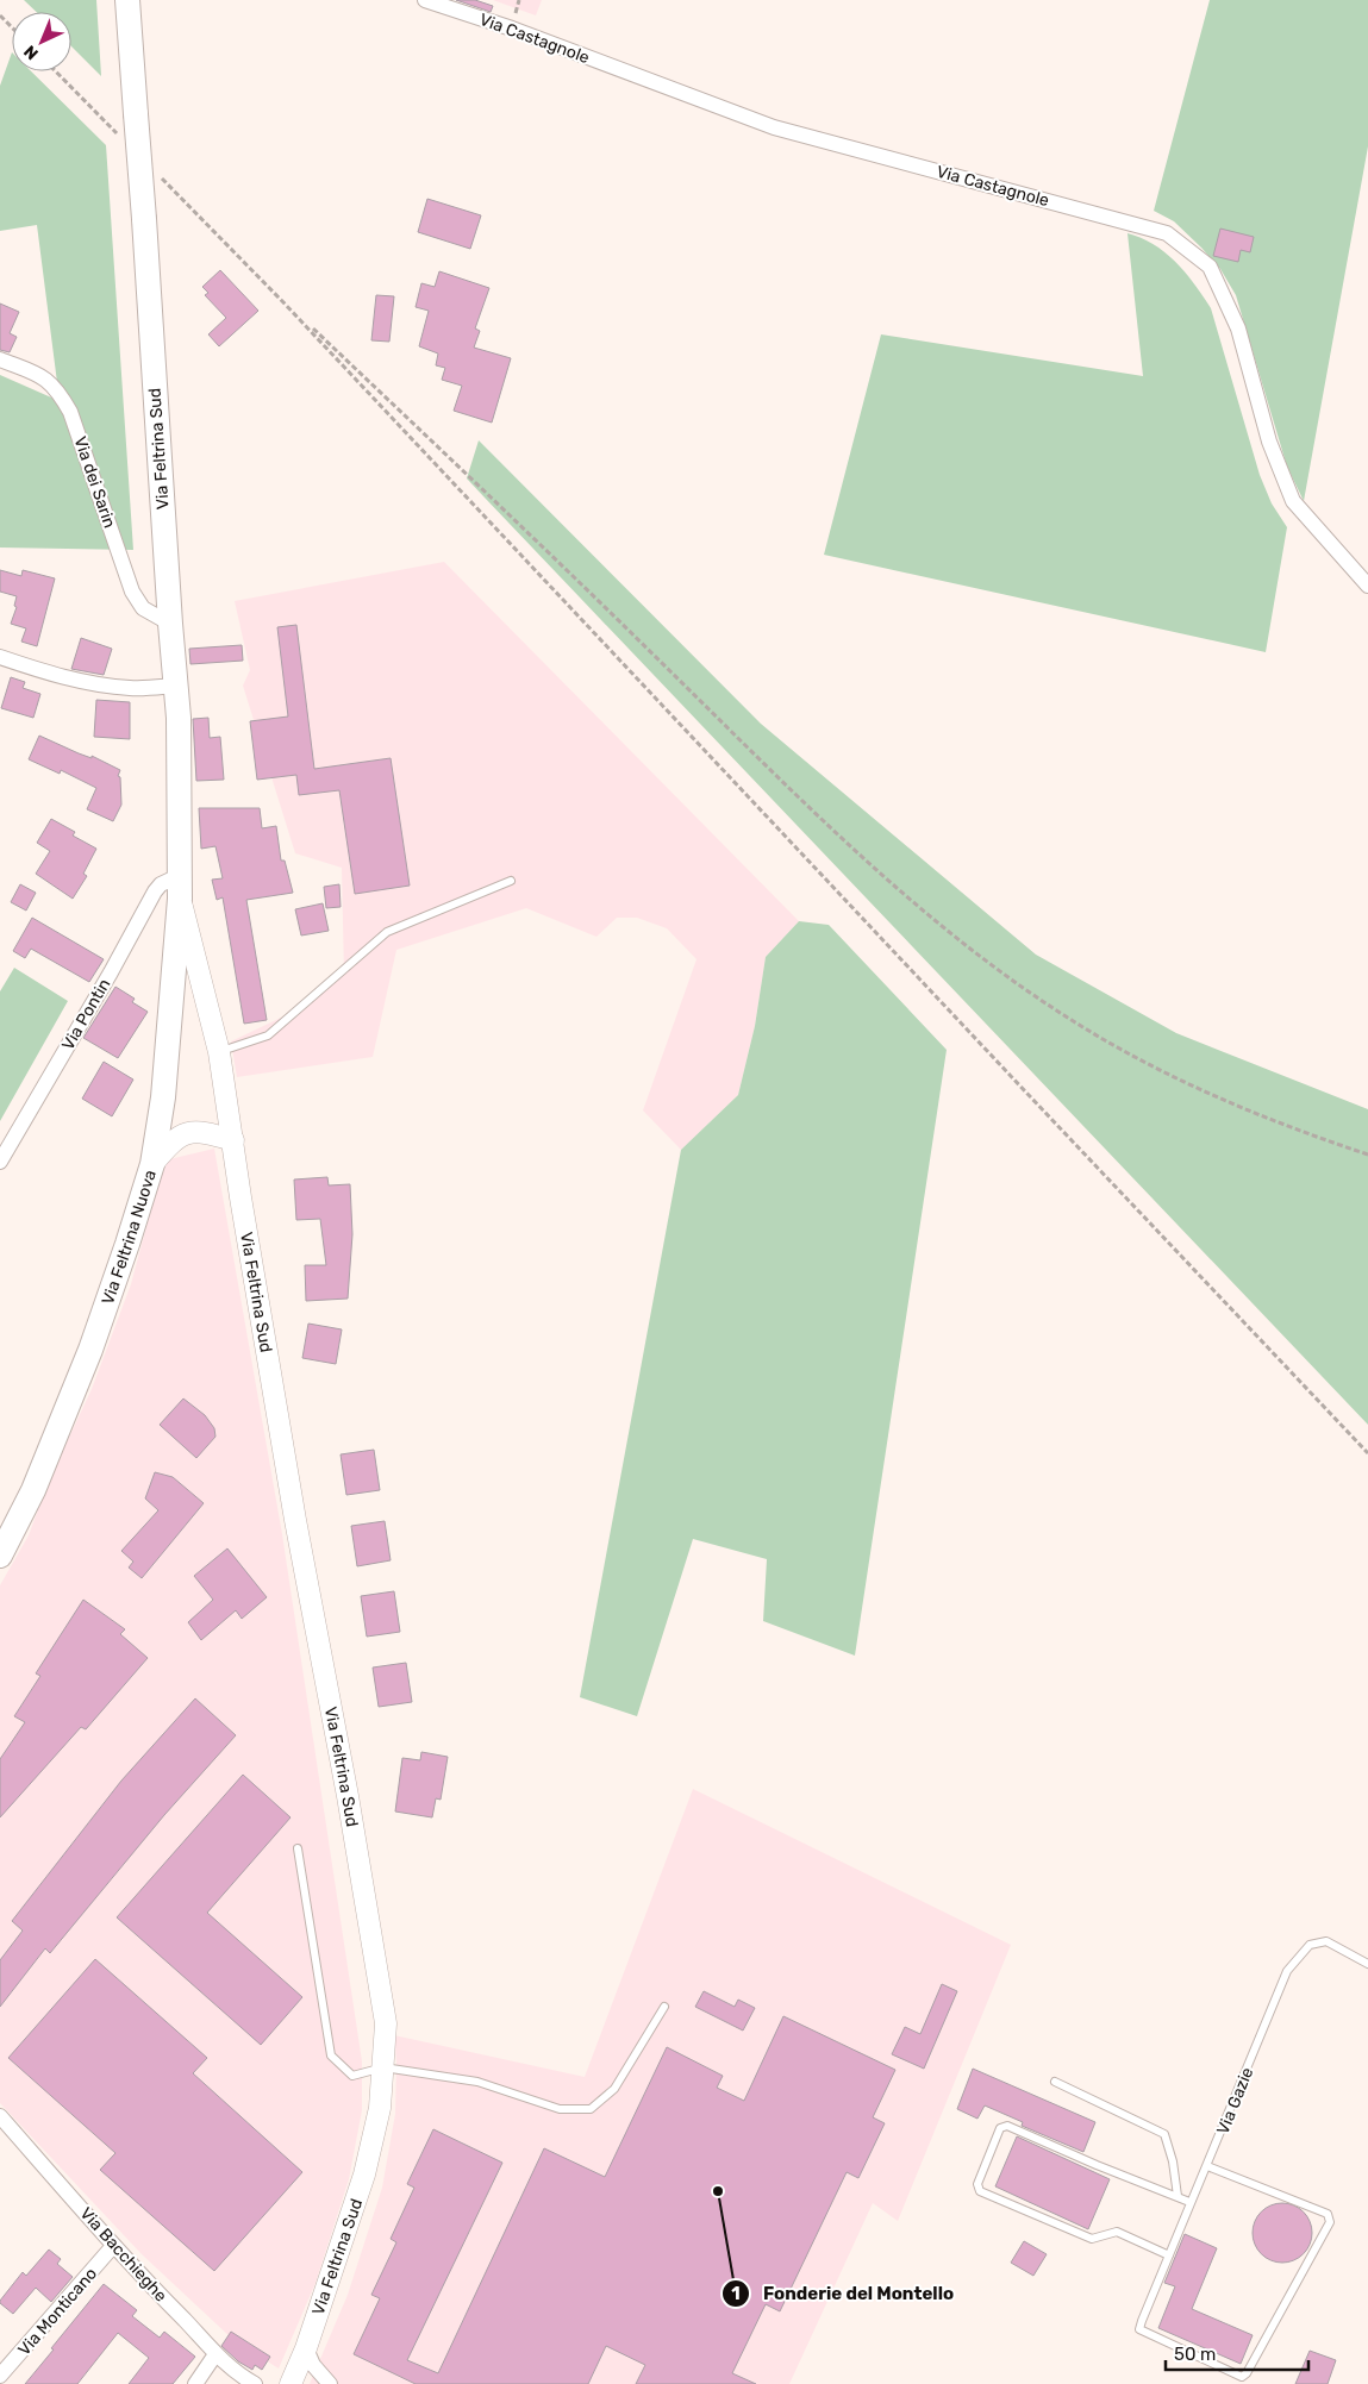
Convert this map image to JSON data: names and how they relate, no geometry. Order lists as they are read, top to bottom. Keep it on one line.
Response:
{"streets":{"main road":["Via Feltrina Sud","Via Feltrina Nuova"],"street":["Via Castagnole","Via dei Sarin","Via Pontin","Via Bacchieghe","Via Monticano"],"lane":["Via Gazie"]},"crossings":[["Via Feltrina Sud","Via dei Sarin"],["Via Feltrina Sud","Via Pontin"],["Via Feltrina Sud","Via Feltrina Nuova"],["Via Pontin","Via Feltrina Nuova"],["Via Bacchieghe","Via Monticano"]],"places":["Fonderie del Montello"],"scale_bar":"50 m","north":"bottom left"}
